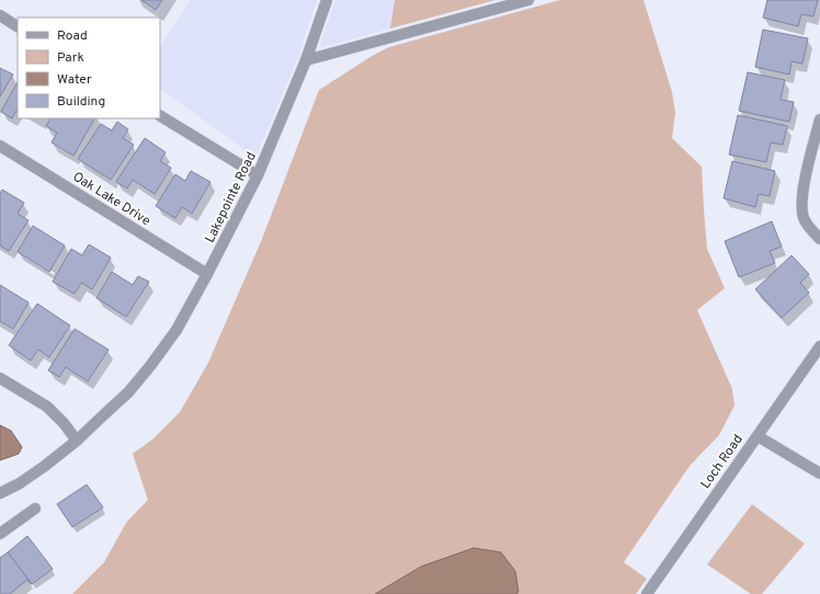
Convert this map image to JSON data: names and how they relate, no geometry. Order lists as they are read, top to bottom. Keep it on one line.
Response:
{"streets":{"street":["Lakepointe Road","Oak Lake Drive","Loch Road"]},"crossings":[["Lakepointe Road","Oak Lake Drive"]],"legend":["Road","Park","Water","Building"]}
